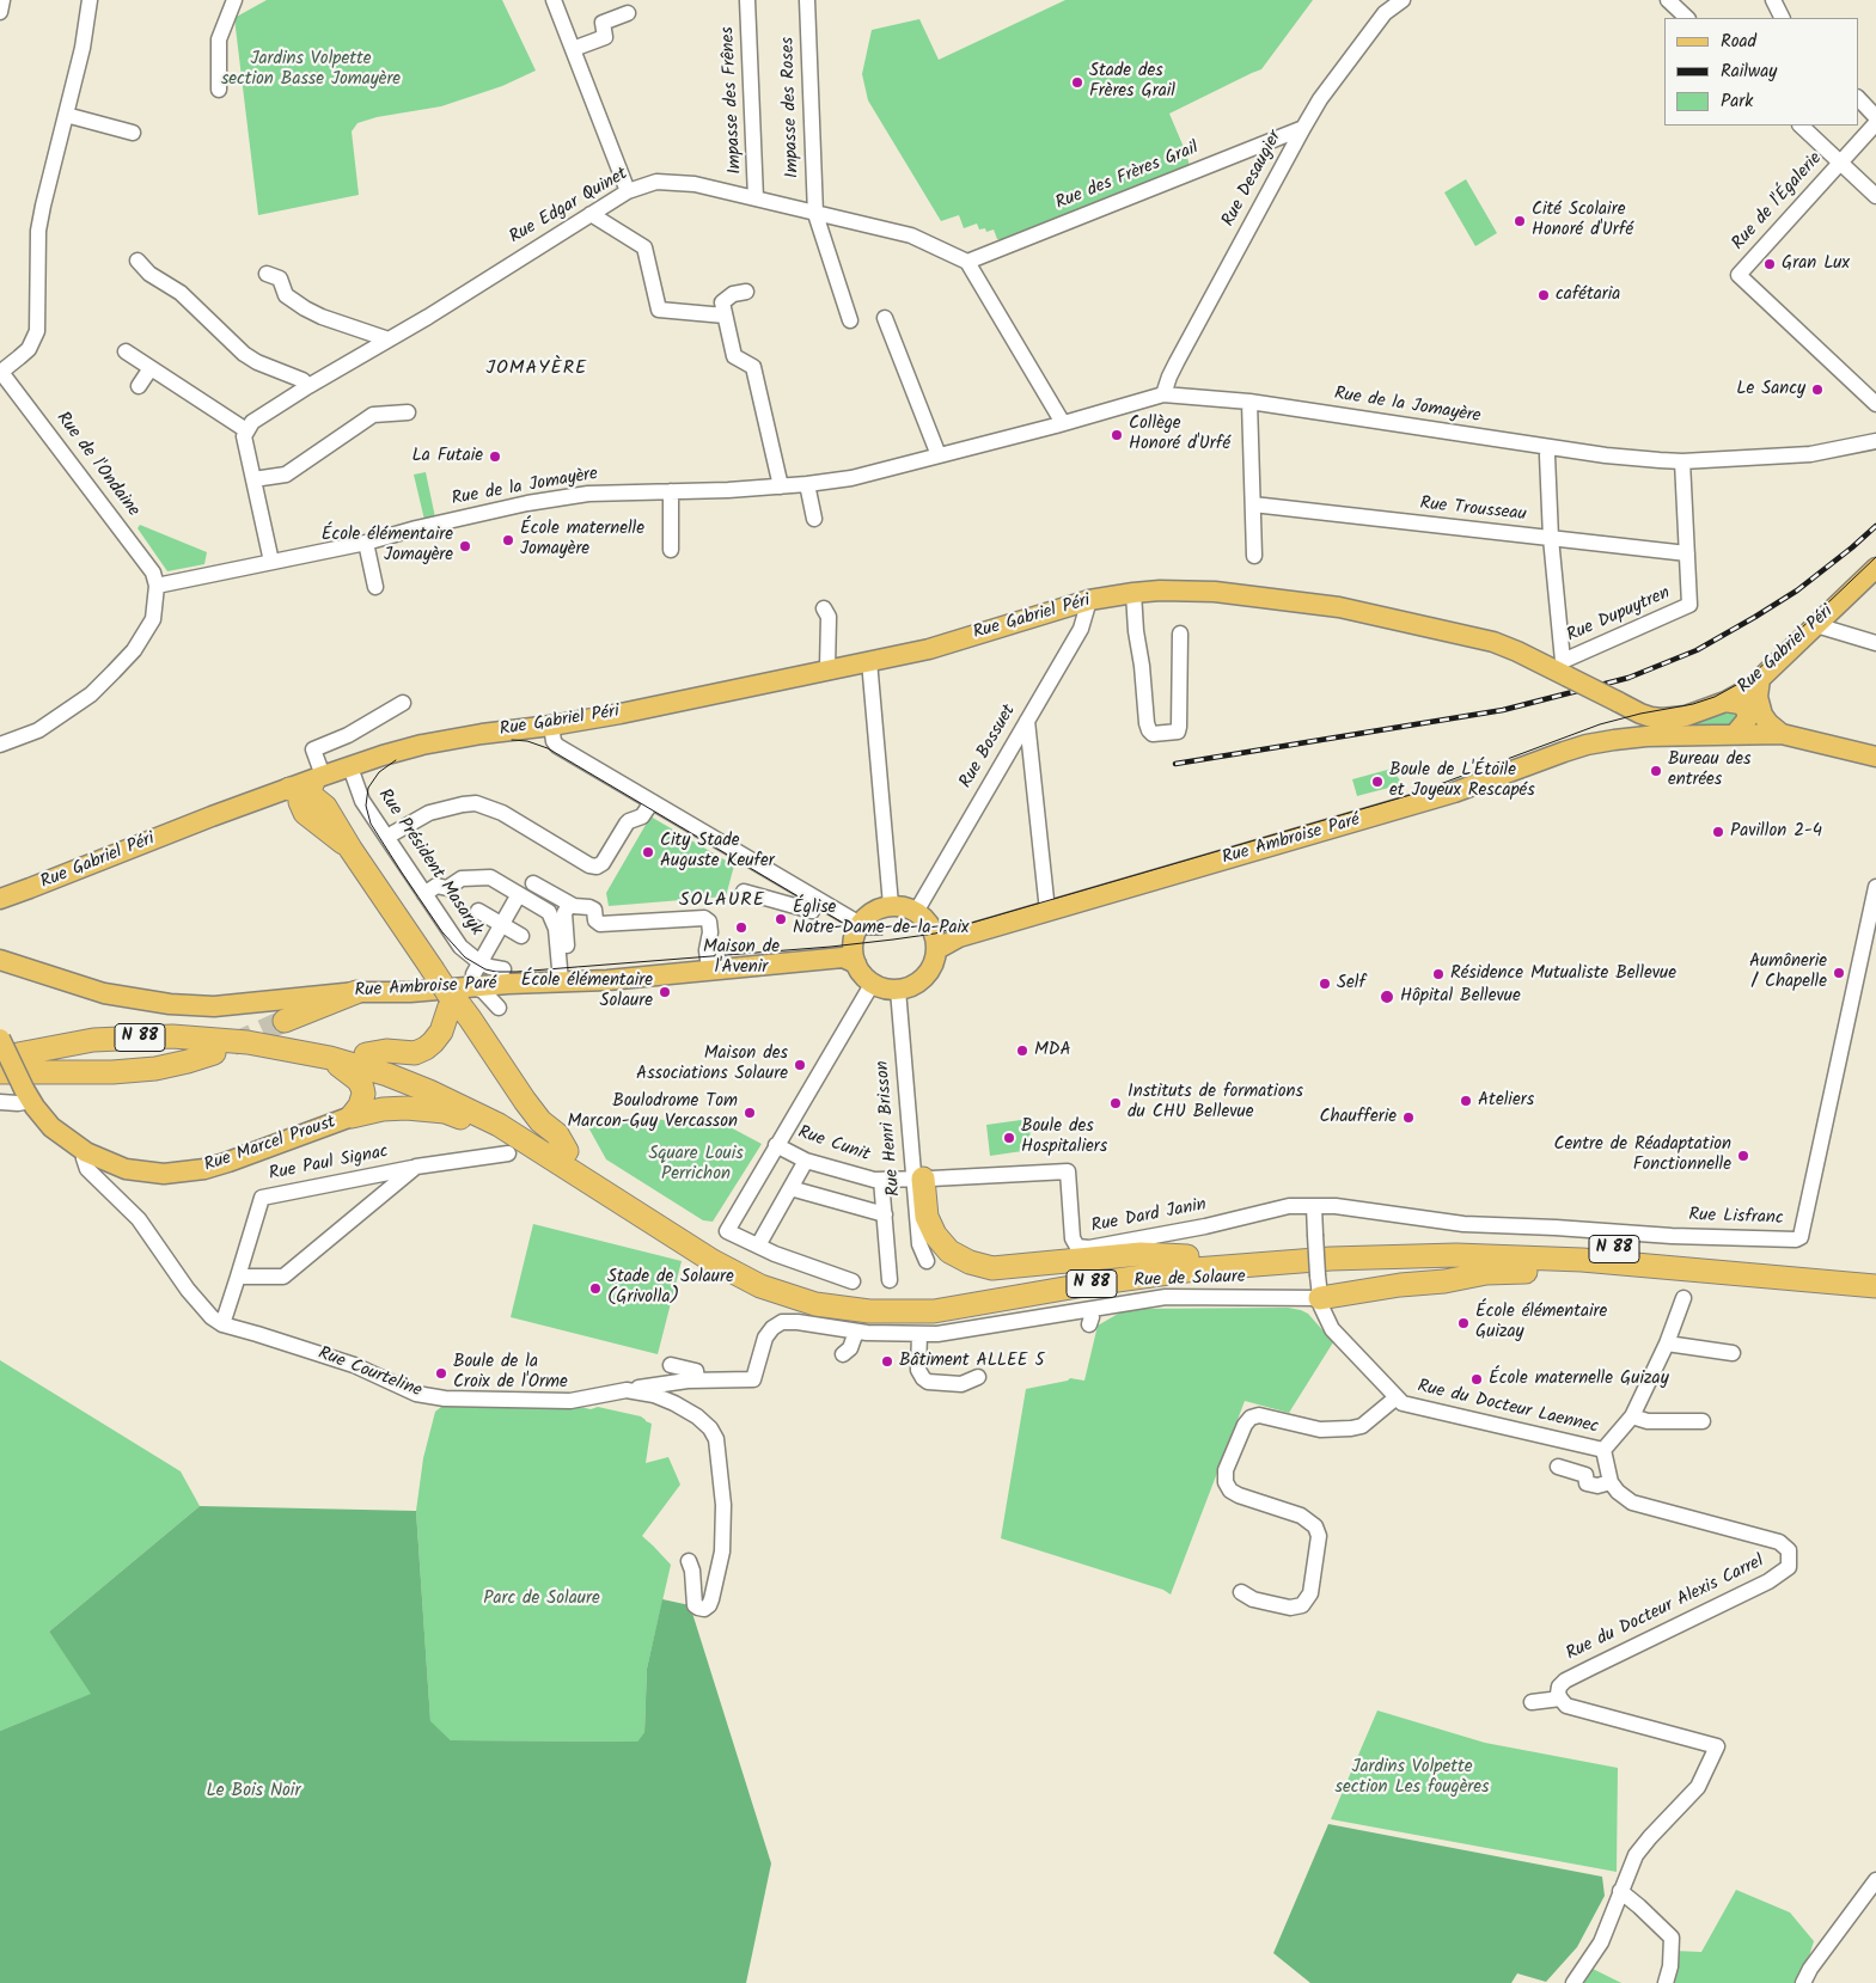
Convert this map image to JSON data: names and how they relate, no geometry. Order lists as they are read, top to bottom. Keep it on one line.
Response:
{"streets":{"highway":["N 88"],"main road":["Rue Gabriel Péri","Rue Ambroise Paré","Rue Marcel Proust"],"street":["Impasse des Frênes","Impasse des Roses","Rue des Frères Grail","Rue Desaugier","Rue de l'Égalerie","Rue Edgar Quinet","Rue de la Jomayère","Rue de l'Ondaine","Rue Trousseau","Rue Dupuytren","Rue Bossuet","Rue Président Masaryk","Rue Henri Brisson","Rue Cunit","Rue Paul Signac","Rue Dard Janin","Rue Lisfranc","Rue de Solaure","Rue Courteline","Rue du Docteur Laennec","Rue du Docteur Alexis Carrel"]},"crossings":[["Impasse des Frênes","Rue Edgar Quinet"],["Impasse des Roses","Rue Edgar Quinet"],["Rue des Frères Grail","Rue Desaugier"],["Rue des Frères Grail","Rue Edgar Quinet"],["Rue Desaugier","Rue de la Jomayère"],["Rue de la Jomayère","Rue de l'Ondaine"],["Rue de la Jomayère","Rue Dupuytren"],["Rue Trousseau","Rue Dupuytren"],["Rue Dupuytren","Rue Gabriel Péri"],["Rue Gabriel Péri","Rue Bossuet"],["Rue Gabriel Péri","Rue Président Masaryk"],["Rue Bossuet","Rue Ambroise Paré"],["Rue Bossuet","Rue Henri Brisson"],["Rue Ambroise Paré","Rue Président Masaryk"],["Rue Ambroise Paré","Rue Henri Brisson"],["N 88","Rue Henri Brisson"],["N 88","Rue Cunit"],["N 88","Rue Dard Janin"],["N 88","Rue de Solaure"],["N 88","Rue du Docteur Laennec"],["Rue Henri Brisson","Rue Cunit"],["Rue Henri Brisson","Rue Dard Janin"],["Rue Marcel Proust","Rue Courteline"],["Rue Cunit","Rue Dard Janin"],["Rue Paul Signac","Rue Courteline"],["Rue Dard Janin","Rue Lisfranc"],["Rue Dard Janin","Rue du Docteur Laennec"],["Rue Lisfranc","Rue du Docteur Laennec"],["Rue de Solaure","Rue Courteline"],["Rue de Solaure","Rue du Docteur Laennec"]],"districts":["JOMAYÈRE","SOLAURE"],"parks":["Jardins Volpette section Basse Jomayère","Square Louis Perrichon","Parc de Solaure","Jardins Volpette section Les fougères","Le Bois Noir"],"places":["Stade des Frères Grail","Cité Scolaire Honoré d'Urfé","Gran Lux","cafétaria","Le Sancy","Collège Honoré d'Urfé","La Futaie","École maternelle Jomayère","École élémentaire Jomayère","Bureau des entrées","Boule de L'Étoile et Joyeux Rescapés","Pavillon 2-4","City Stade Auguste Keufer","Église Notre-Dame-de-la-Paix","Maison de l'Avenir","Aumônerie / Chapelle","Résidence Mutualiste Bellevue","Self","École élémentaire Solaure","Hôpital Bellevue","MDA","Maison des Associations Solaure","Ateliers","Instituts de formations du CHU Bellevue","Boulodrome Tom Marcon-Guy Vercasson","Chaufferie","Boule des Hospitaliers","Centre de Réadaptation Fonctionnelle","Stade de Solaure (Grivolla)","École élémentaire Guizay","Bâtiment ALLEE 5","Boule de la Croix de l'Orme","École maternelle Guizay"],"legend":["Road","Railway","Park"]}
